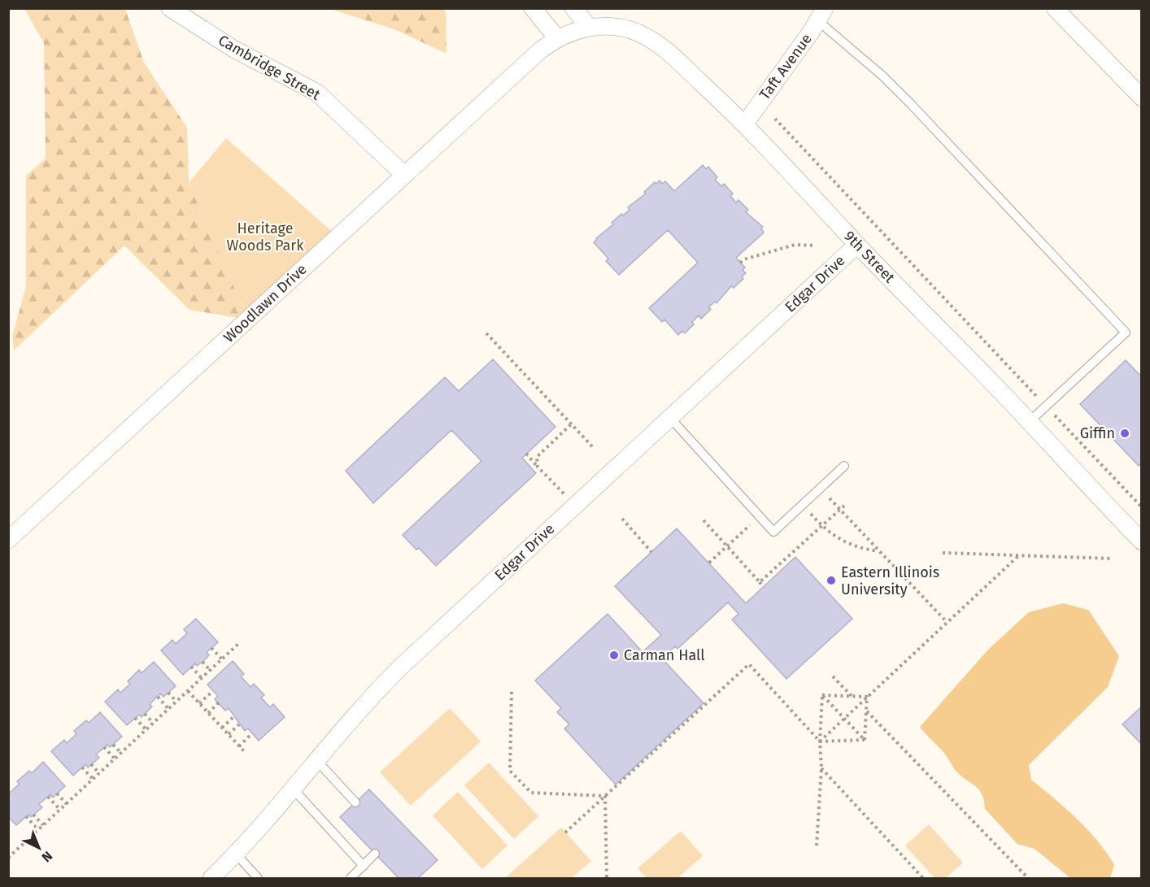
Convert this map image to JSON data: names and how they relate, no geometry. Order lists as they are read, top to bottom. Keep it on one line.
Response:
{"streets":{"street":["Taft Avenue","Cambridge Street","9th Street","Edgar Drive","Woodlawn Drive"]},"crossings":[["Taft Avenue","9th Street"],["Cambridge Street","Woodlawn Drive"],["9th Street","Edgar Drive"],["9th Street","Woodlawn Drive"]],"parks":["Heritage Woods Park"],"places":["Giffin","Eastern Illinois University","Carman Hall"],"north":"bottom right"}
